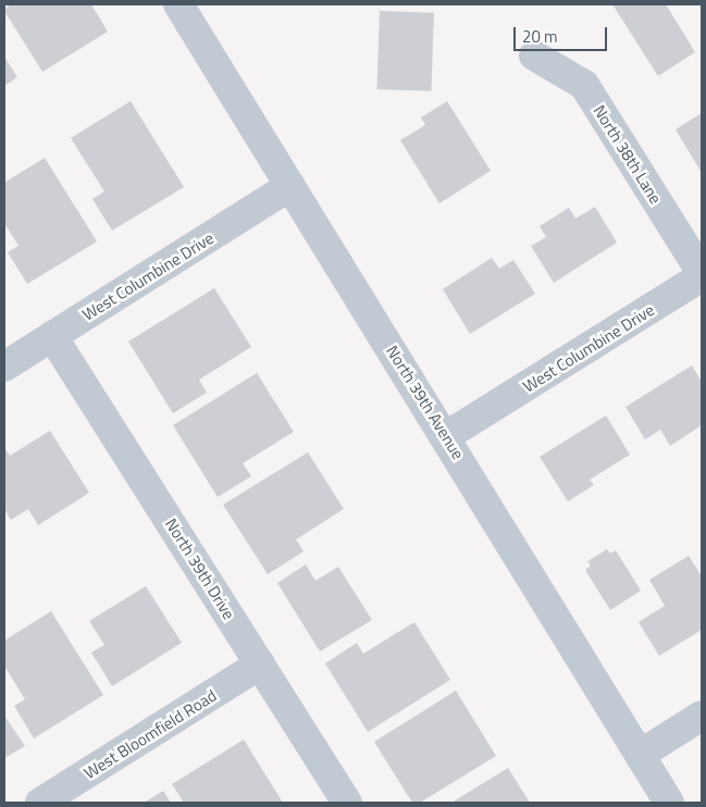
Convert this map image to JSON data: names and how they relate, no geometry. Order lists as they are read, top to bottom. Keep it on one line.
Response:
{"streets":{"street":["North 38th Lane","West Columbine Drive","North 39th Avenue","North 39th Drive","West Bloomfield Road"]},"crossings":[["North 38th Lane","West Columbine Drive"],["West Columbine Drive","North 39th Avenue"],["West Columbine Drive","North 39th Drive"],["North 39th Drive","West Bloomfield Road"]],"scale_bar":"20 m"}
